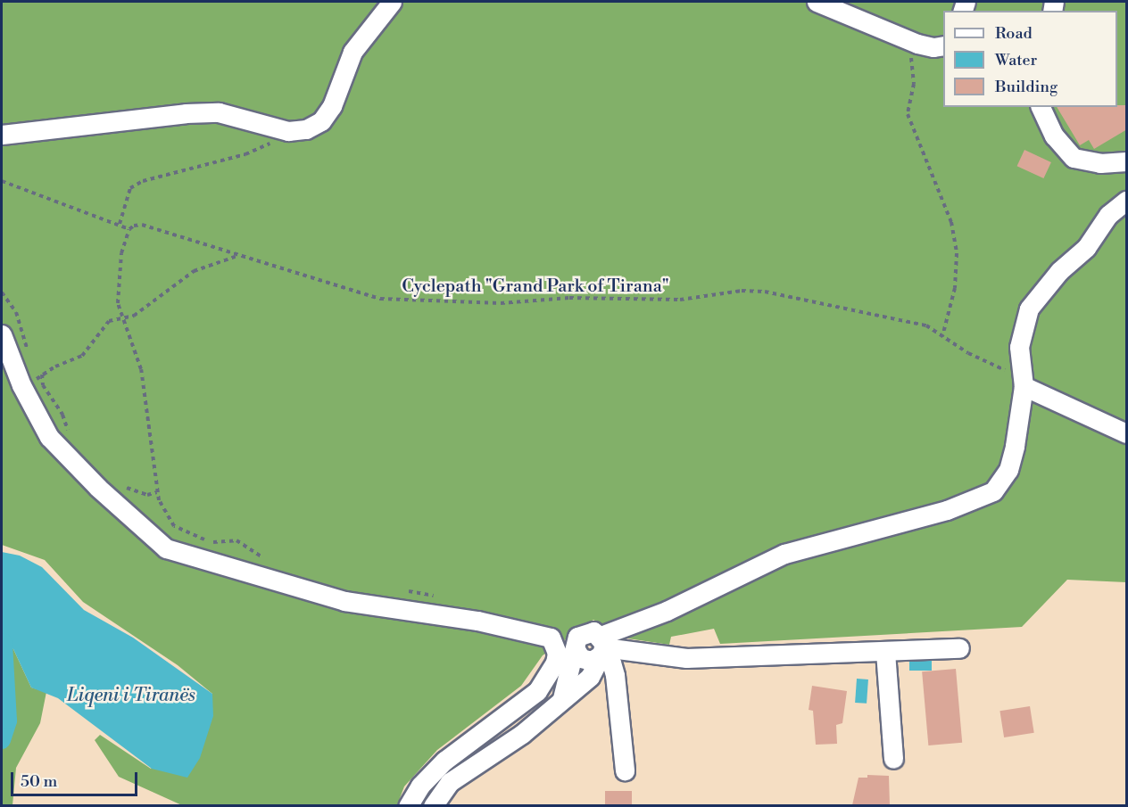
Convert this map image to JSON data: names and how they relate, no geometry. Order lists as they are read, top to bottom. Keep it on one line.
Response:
{"streets":{"path":["Cyclepath \"Grand Park of Tirana\""]},"water":["Liqeni i Tiranës"],"legend":["Road","Water","Building"],"scale_bar":"50 m"}
